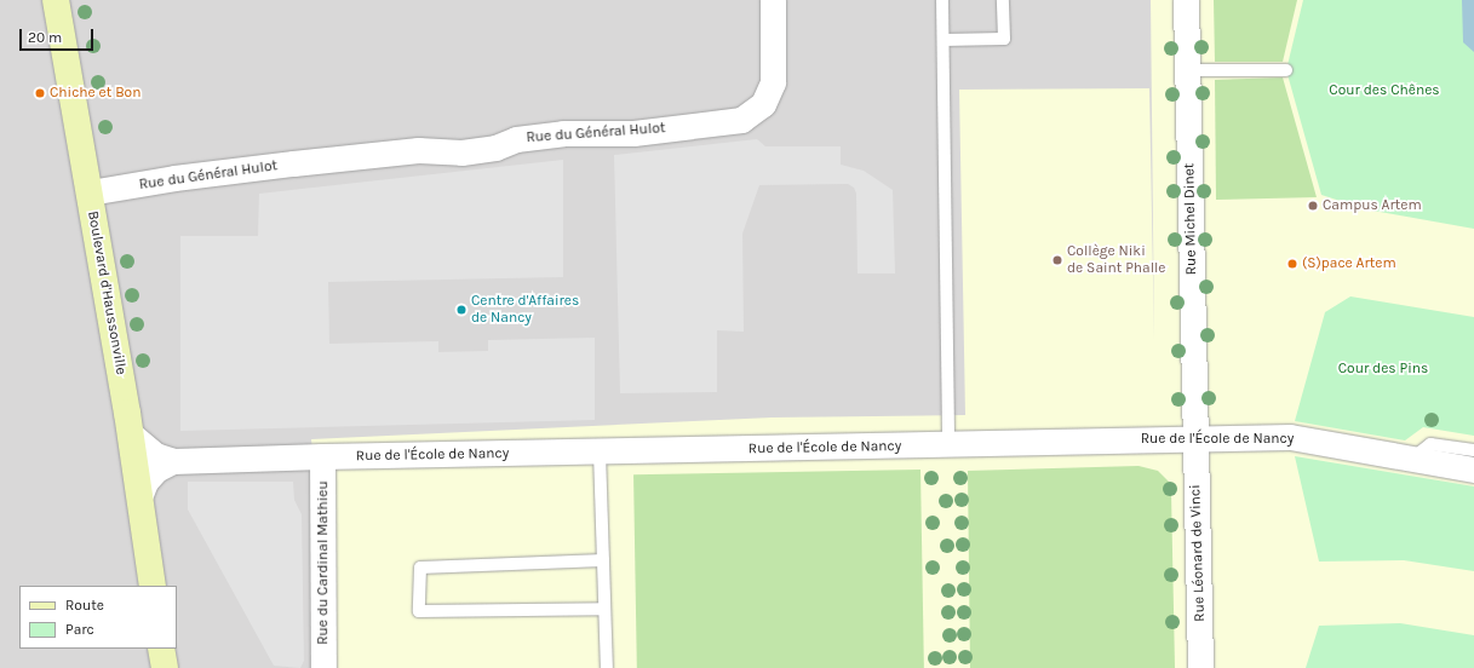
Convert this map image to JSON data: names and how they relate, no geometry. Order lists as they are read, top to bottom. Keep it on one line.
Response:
{"streets":{"street":["Rue du Général Hulot","Rue Michel Dinet","Boulevard d'Haussonville","Rue de l'École de Nancy","Rue Léonard de Vinci","Rue du Cardinal Mathieu"]},"crossings":[["Rue du Général Hulot","Boulevard d'Haussonville"],["Rue Michel Dinet","Rue de l'École de Nancy"],["Rue Michel Dinet","Rue Léonard de Vinci"],["Boulevard d'Haussonville","Rue de l'École de Nancy"],["Rue de l'École de Nancy","Rue Léonard de Vinci"],["Rue de l'École de Nancy","Rue du Cardinal Mathieu"]],"parks":["Cour des Chênes","Cour des Pins"],"places":["Chiche et Bon","Campus Artem","Collège Niki de Saint Phalle","(S)pace Artem","Centre d'Affaires de Nancy"],"legend":["Route","Parc"],"scale_bar":"20 m"}
